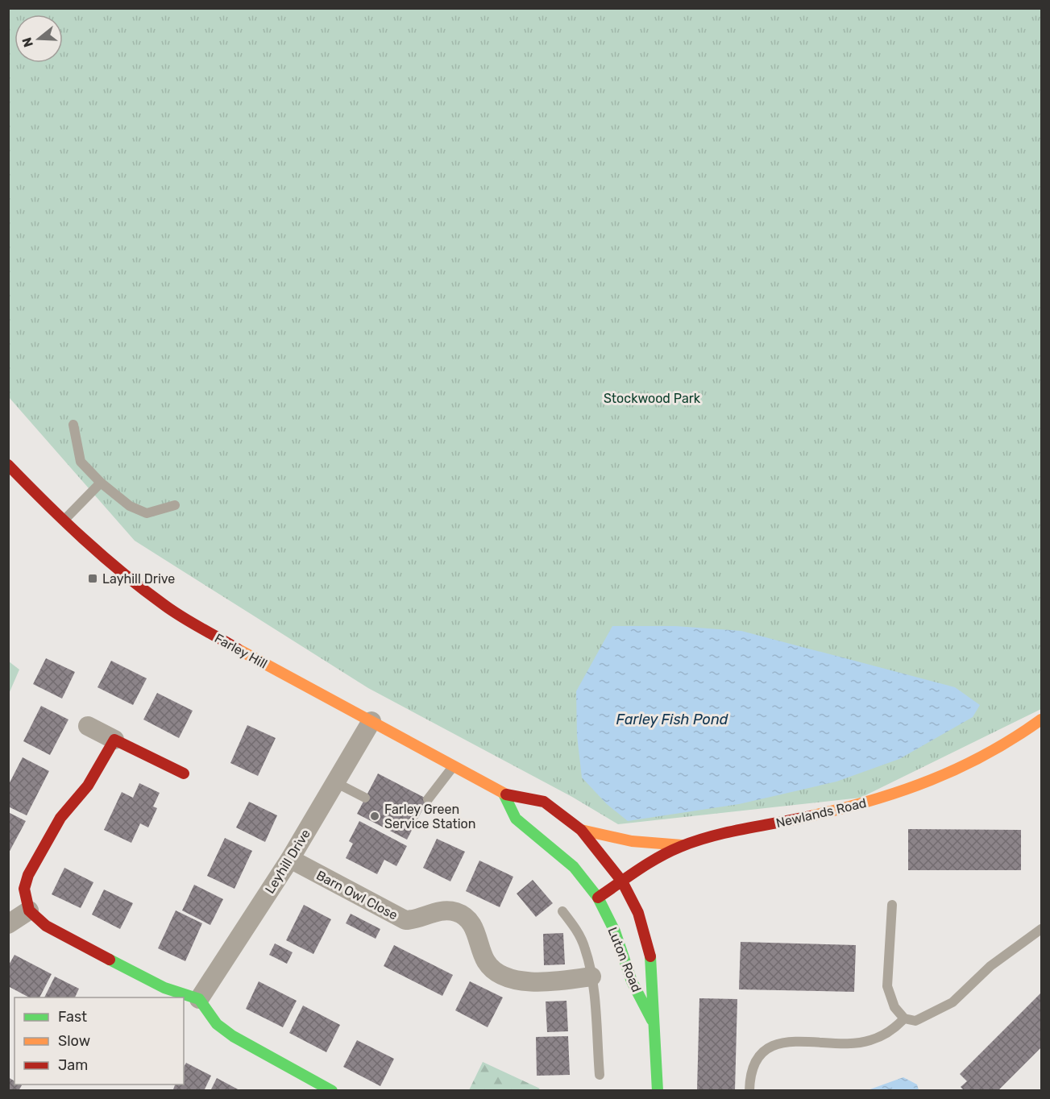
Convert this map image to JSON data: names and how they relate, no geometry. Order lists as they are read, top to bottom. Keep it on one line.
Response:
{"streets":{"main road":["Farley Hill","Newlands Road","Luton Road"],"street":["Leyhill Drive","Barn Owl Close"]},"crossings":[["Farley Hill","Newlands Road"],["Farley Hill","Leyhill Drive"],["Farley Hill","Luton Road"],["Newlands Road","Luton Road"],["Leyhill Drive","Barn Owl Close"]],"water":["Farley Fish Pond"],"parks":["Stockwood Park"],"places":{"transit":["Layhill Drive"],"other":["Farley Green Service Station"]},"legend":["Fast","Slow","Jam"],"north":"left"}
